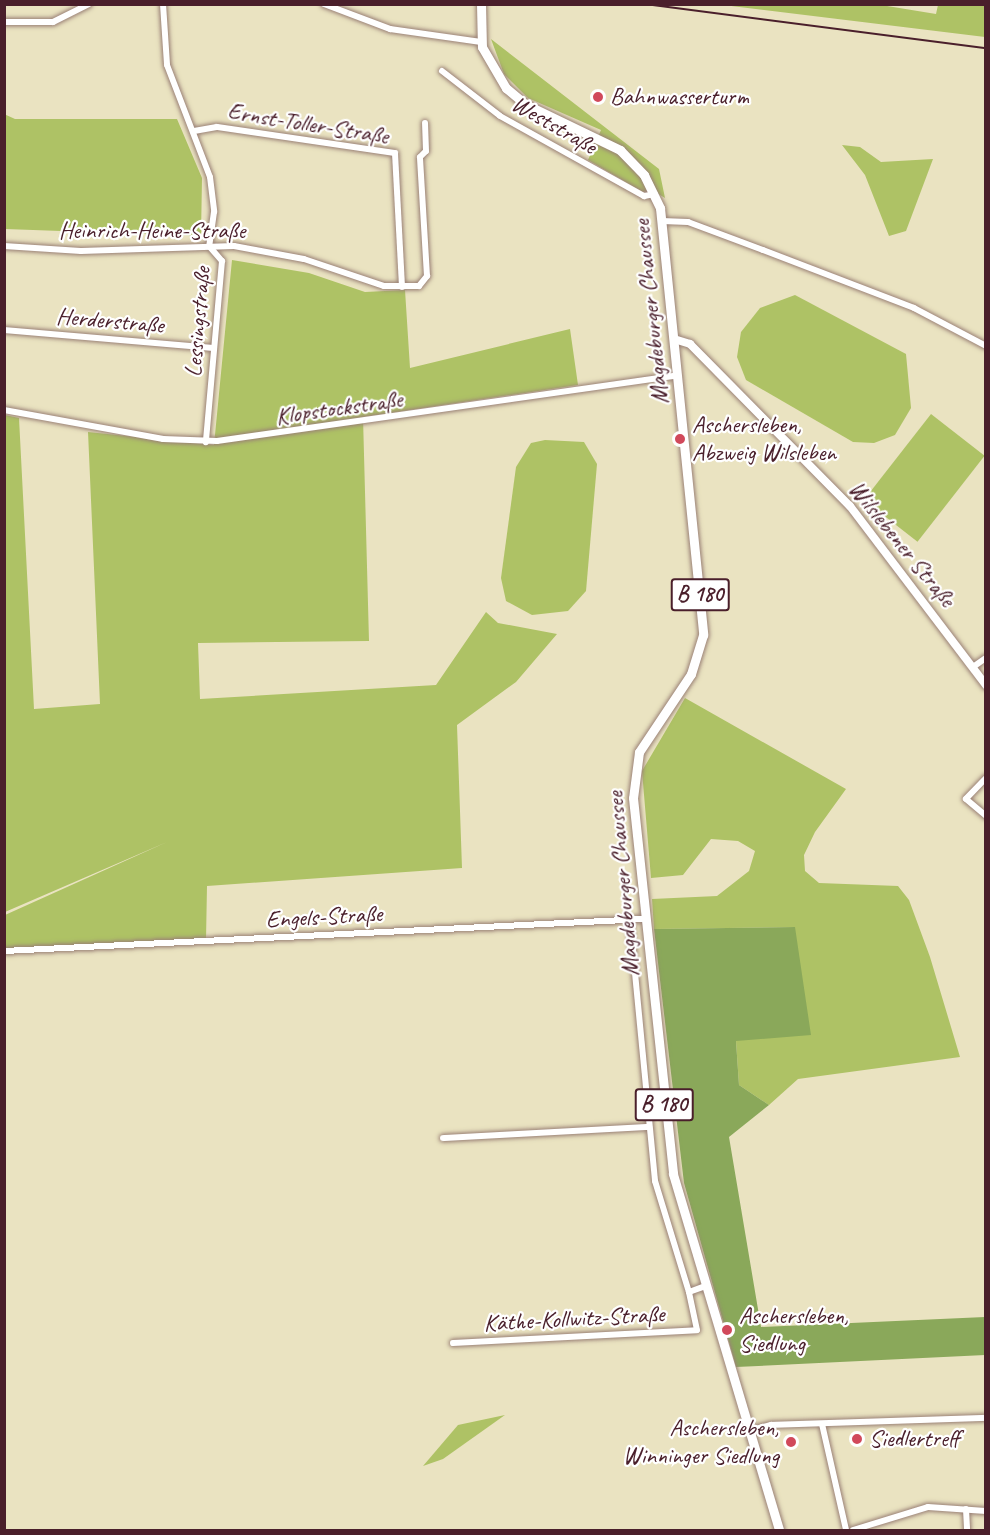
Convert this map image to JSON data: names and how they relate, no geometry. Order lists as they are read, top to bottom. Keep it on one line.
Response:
{"streets":{"main road":["Magdeburger Chaussee","B 180"],"street":["Ernst-Toller-Straße","Weststraße","Heinrich-Heine-Straße","Herderstraße","Lessingstraße","Klopstockstraße","Wilslebener Straße","Engels-Straße","Käthe-Kollwitz-Straße"]},"crossings":[["Ernst-Toller-Straße","Heinrich-Heine-Straße"],["Ernst-Toller-Straße","Lessingstraße"],["Weststraße","Magdeburger Chaussee"],["Heinrich-Heine-Straße","Lessingstraße"],["Magdeburger Chaussee","Klopstockstraße"],["Magdeburger Chaussee","Wilslebener Straße"],["Magdeburger Chaussee","Engels-Straße"],["Herderstraße","Lessingstraße"],["Lessingstraße","Klopstockstraße"]],"places":["Bahnwasserturm","Aschersleben, Abzweig Wilsleben","Aschersleben, Siedlung","Siedlertreff","Aschersleben, Winninger Siedlung"]}
